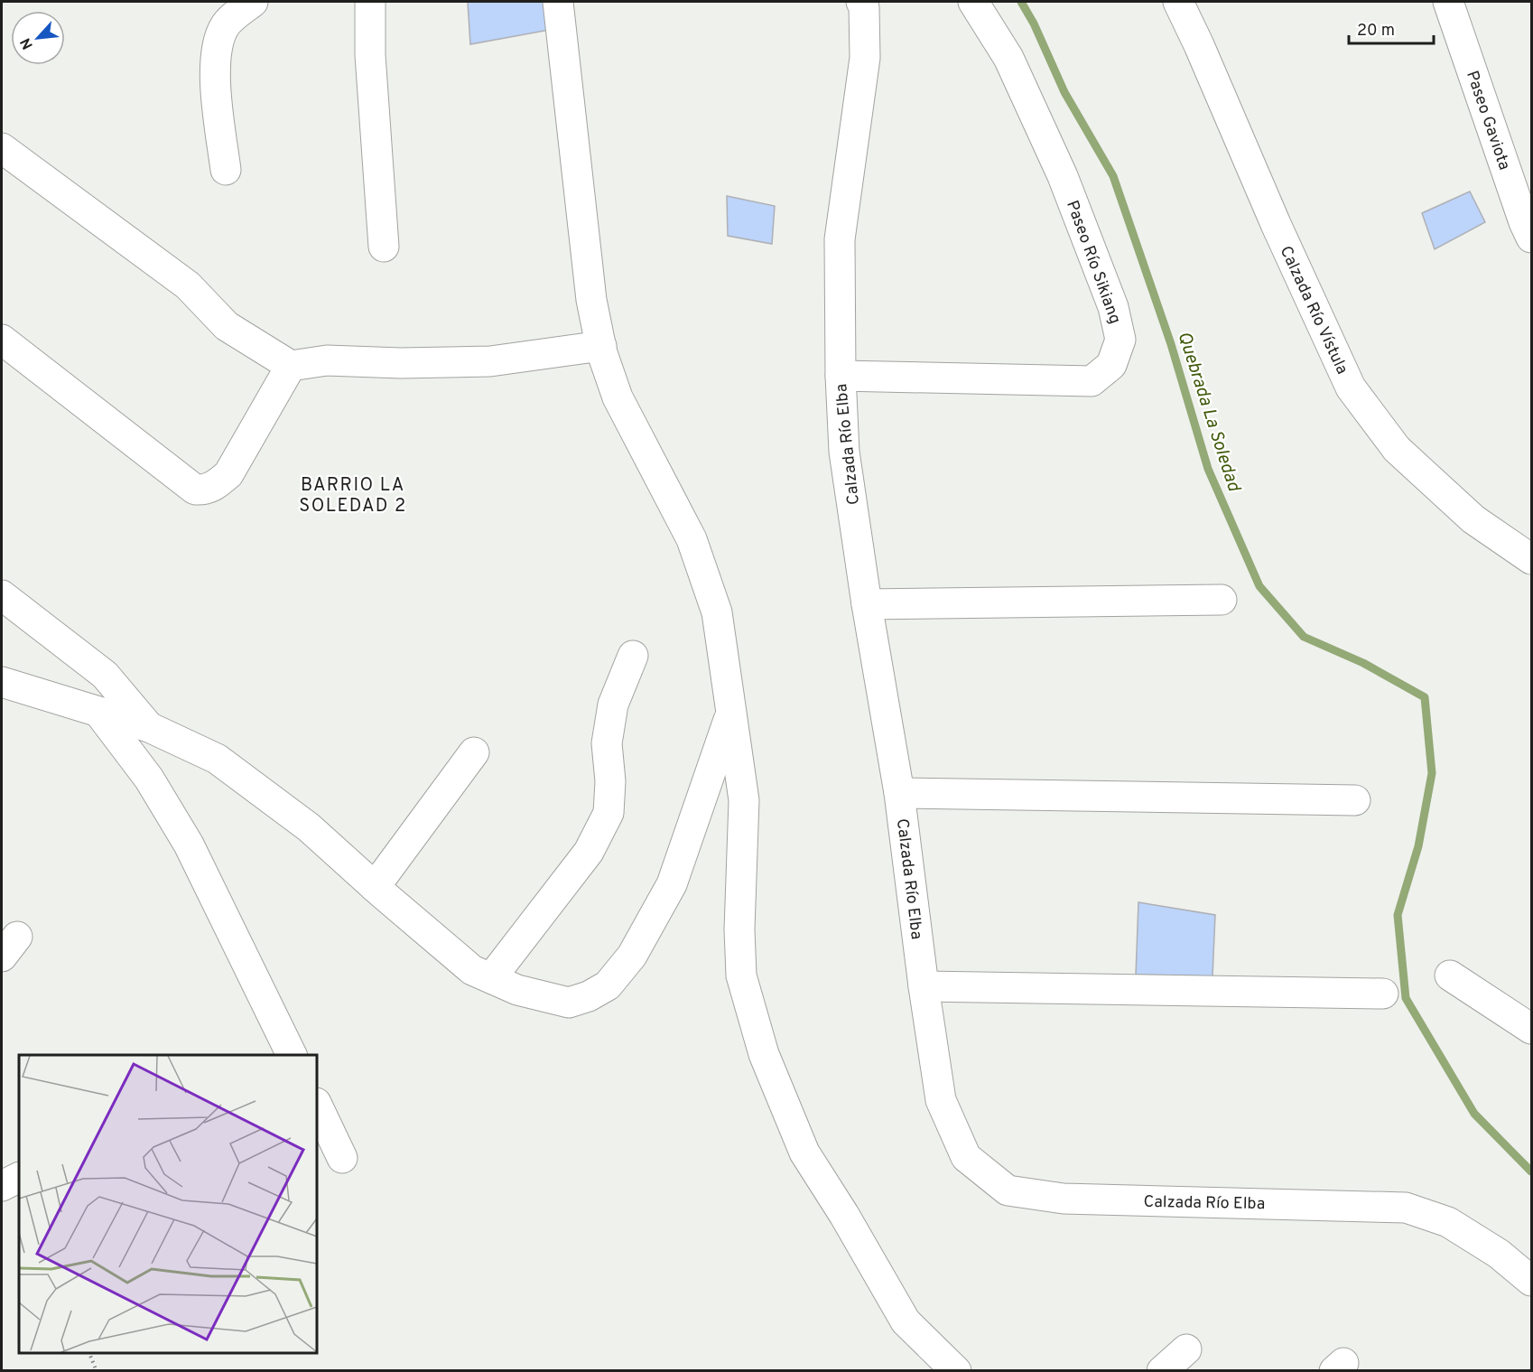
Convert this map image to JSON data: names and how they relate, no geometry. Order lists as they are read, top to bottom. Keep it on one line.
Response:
{"streets":{"street":["Paseo Gaviota","Paseo Río Sikiang","Calzada Río Vístula","Calzada Río Elba"]},"crossings":[["Paseo Río Sikiang","Calzada Río Elba"]],"districts":["BARRIO LA SOLEDAD 2"],"water":["Quebrada La Soledad"],"scale_bar":"20 m","north":"bottom left"}
